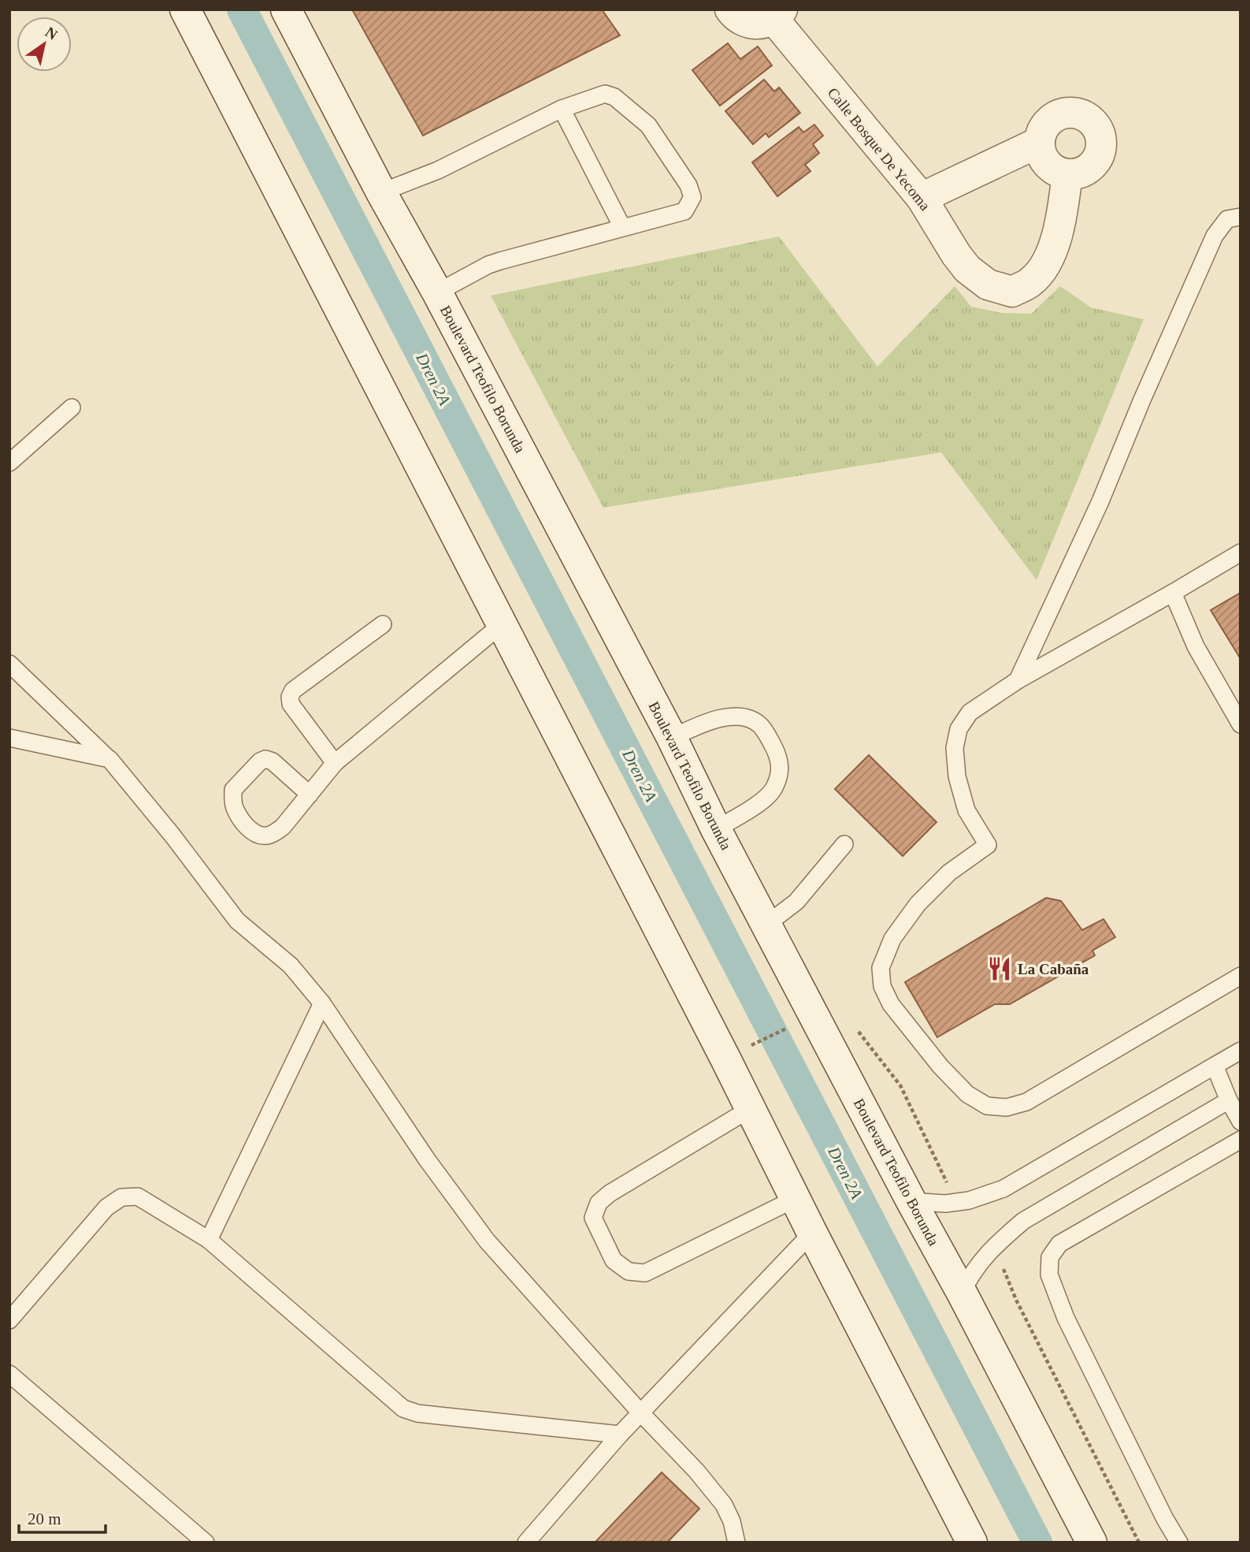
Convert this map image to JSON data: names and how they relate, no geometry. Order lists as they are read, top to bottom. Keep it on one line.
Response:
{"streets":{"main road":["Calle Bosque De Yecoma","Boulevard Teofilo Borunda"]},"water":["Dren 2A"],"places":{"restaurant":["La Cabaña"]},"scale_bar":"20 m","north":"top right"}
